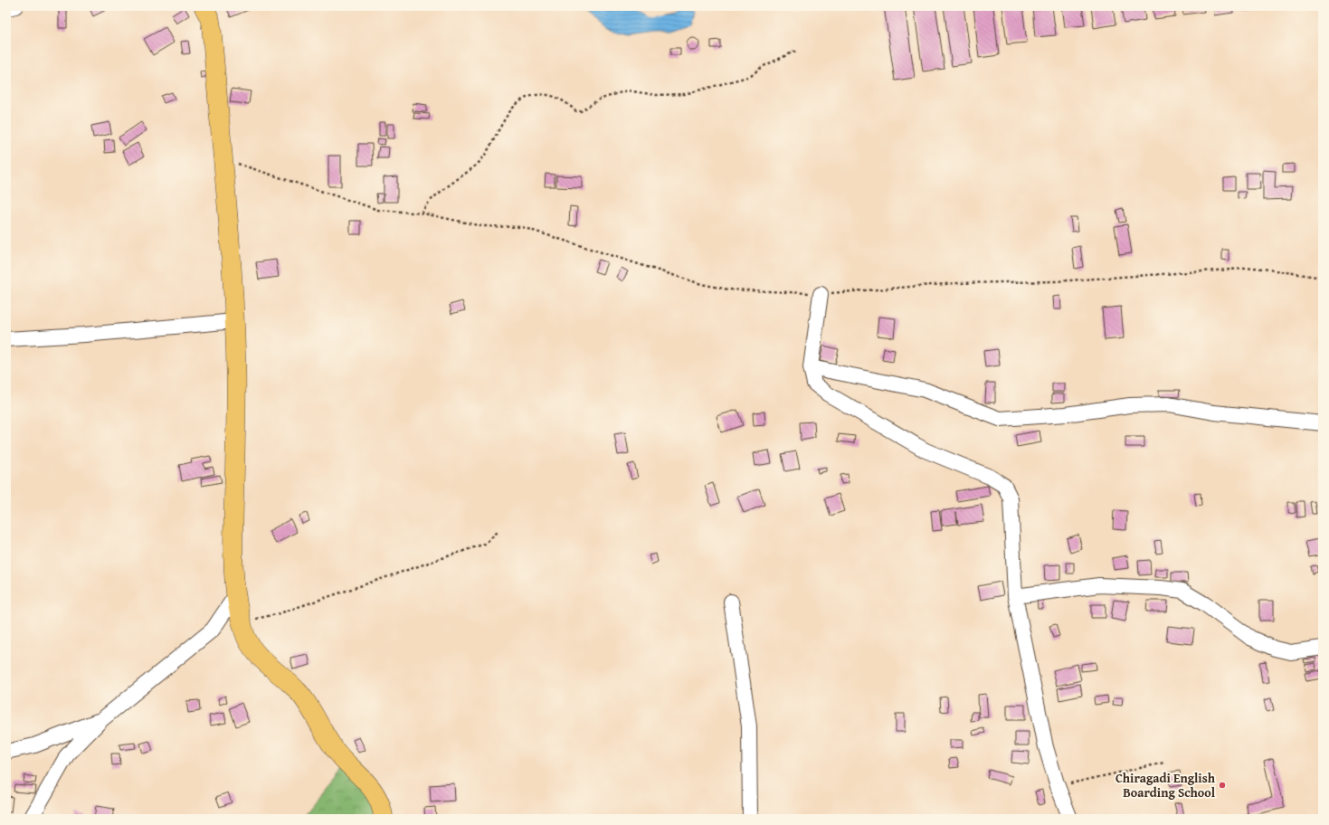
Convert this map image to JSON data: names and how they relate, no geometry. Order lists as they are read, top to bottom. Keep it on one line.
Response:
{"places":["Chiragadi English Boarding School"]}
